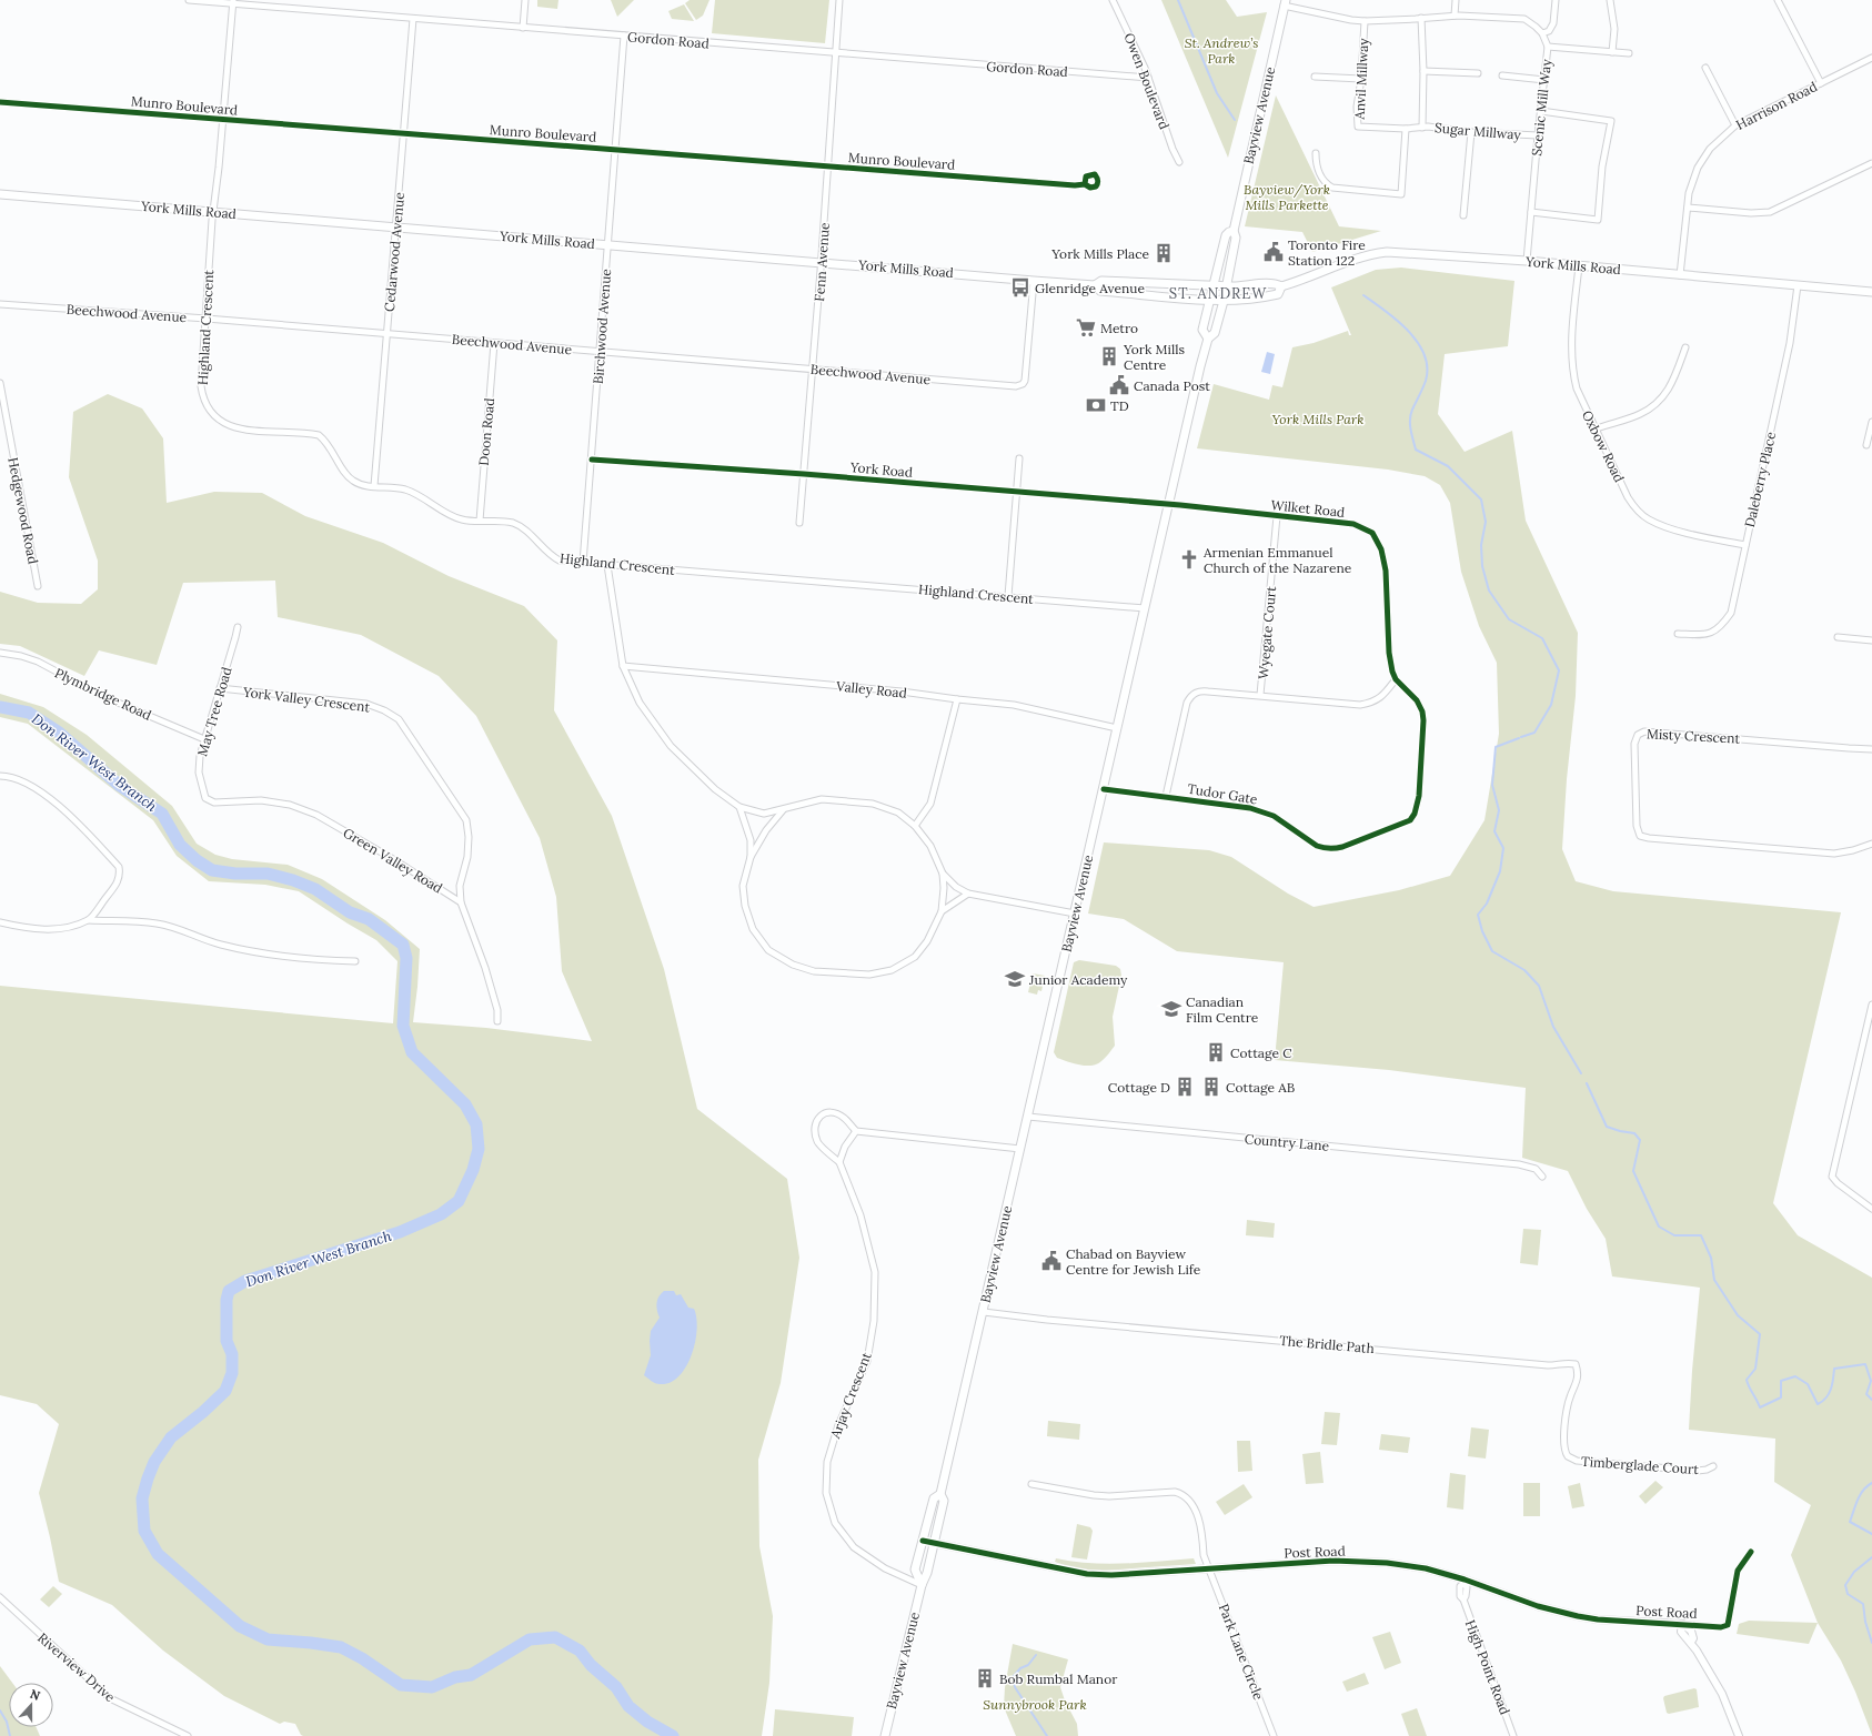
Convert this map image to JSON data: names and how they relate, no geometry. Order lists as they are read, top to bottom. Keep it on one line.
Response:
{"streets":{"main road":["Bayview Avenue","York Mills Road"],"street":["Gordon Road","Anvil Millway","Owen Boulevard","Munro Boulevard","Harrison Road","Scenic Mill Way","Sugar Millway","Cedarwood Avenue","Fenn Avenue","Beechwood Avenue","Birchwood Avenue","Highland Crescent","Doon Road","Oxbow Road","York Road","Daleberry Place","Wilket Road","Hedgewood Road","Wyegate Court","Valley Road","Plymbridge Road","York Valley Crescent","May Tree Road","Misty Crescent","Tudor Gate","Green Valley Road","Country Lane","The Bridle Path","Arjay Crescent","Timberglade Court","Post Road","Park Lane Circle","Riverview Drive","High Point Road"]},"crossings":[["Gordon Road","Owen Boulevard"],["Gordon Road","Cedarwood Avenue"],["Gordon Road","Fenn Avenue"],["Gordon Road","Birchwood Avenue"],["Gordon Road","Highland Crescent"],["Anvil Millway","Sugar Millway"],["Munro Boulevard","Cedarwood Avenue"],["Munro Boulevard","Fenn Avenue"],["Munro Boulevard","Birchwood Avenue"],["Munro Boulevard","Highland Crescent"],["Harrison Road","York Mills Road"],["Scenic Mill Way","Sugar Millway"],["Scenic Mill Way","York Mills Road"],["Bayview Avenue","York Mills Road"],["Bayview Avenue","Highland Crescent"],["Bayview Avenue","York Road"],["Bayview Avenue","Wilket Road"],["Bayview Avenue","Valley Road"],["Bayview Avenue","Tudor Gate"],["Bayview Avenue","Country Lane"],["Bayview Avenue","The Bridle Path"],["Bayview Avenue","Arjay Crescent"],["Bayview Avenue","Post Road"],["York Mills Road","Cedarwood Avenue"],["York Mills Road","Fenn Avenue"],["York Mills Road","Beechwood Avenue"],["York Mills Road","Birchwood Avenue"],["York Mills Road","Highland Crescent"],["York Mills Road","Oxbow Road"],["York Mills Road","Daleberry Place"],["Cedarwood Avenue","Beechwood Avenue"],["Cedarwood Avenue","Highland Crescent"],["Fenn Avenue","Beechwood Avenue"],["Fenn Avenue","York Road"],["Beechwood Avenue","Birchwood Avenue"],["Beechwood Avenue","Highland Crescent"],["Beechwood Avenue","Doon Road"],["Birchwood Avenue","Highland Crescent"],["Birchwood Avenue","York Road"],["Highland Crescent","Doon Road"],["Oxbow Road","Daleberry Place"],["York Road","Wilket Road"],["Wilket Road","Wyegate Court"],["Wilket Road","Tudor Gate"],["Plymbridge Road","May Tree Road"],["York Valley Crescent","May Tree Road"],["York Valley Crescent","Green Valley Road"],["May Tree Road","Green Valley Road"],["The Bridle Path","Timberglade Court"],["Post Road","Park Lane Circle"],["Post Road","High Point Road"]],"districts":["ST. ANDREW"],"water":["Don River West Branch"],"parks":["St. Andrew’s Park","Bayview/York Mills Parkette","York Mills Park","Sunnybrook Park"],"places":{"public building":["Toronto Fire Station 122","Canada Post","Chabad on Bayview Centre for Jewish Life"],"building":["York Mills Place","York Mills Centre","Cottage C","Cottage D","Cottage AB","Bob Rumbal Manor"],"bus stop":["Glenridge Avenue"],"supermarket":["Metro"],"bank":["TD"],"church":["Armenian Emmanuel Church of the Nazarene"],"school or university":["Junior Academy","Canadian Film Centre"]},"north":"top"}
